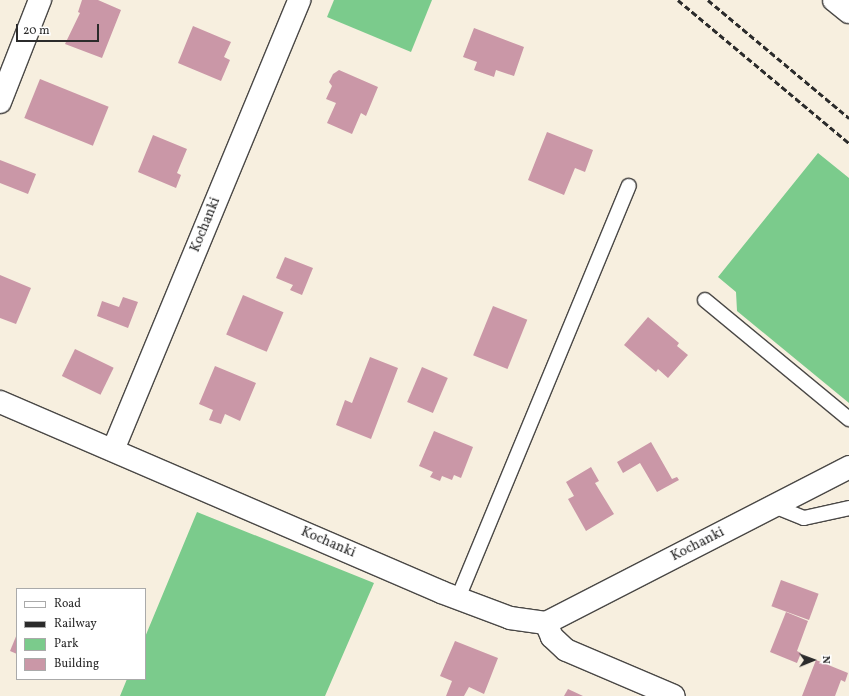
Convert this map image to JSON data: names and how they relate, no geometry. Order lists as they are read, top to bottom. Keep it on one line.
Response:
{"streets":{"street":["Kochanki"]},"legend":["Road","Railway","Park","Building"],"scale_bar":"20 m","north":"right"}
